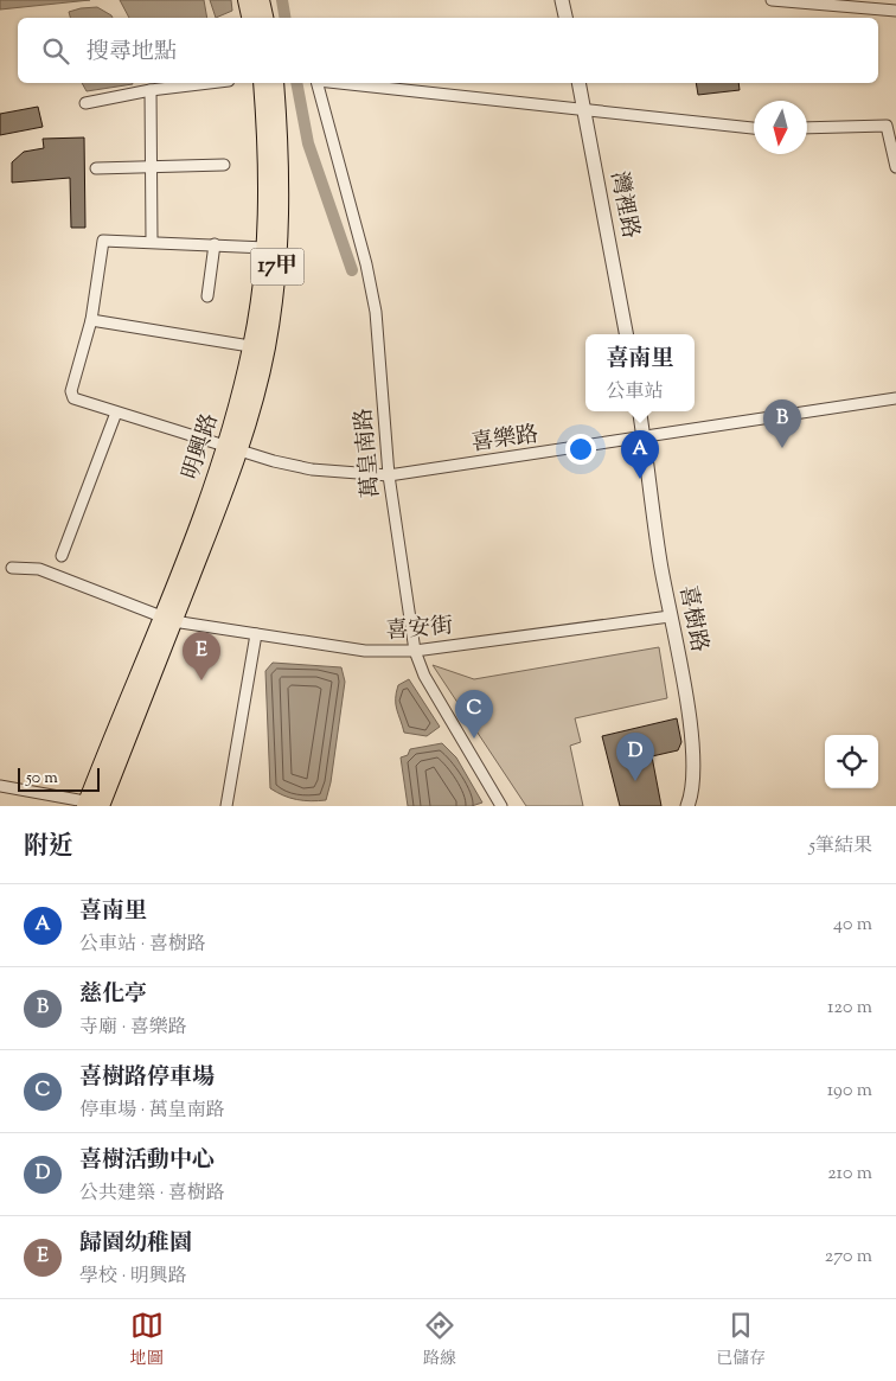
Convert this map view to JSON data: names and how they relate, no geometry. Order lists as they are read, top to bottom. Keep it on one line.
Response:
{"streets":{"main road":["17甲","明興路"],"street":["灣裡路","喜樂路","萬皇南路","喜樹路","喜安街"]},"crossings":[["喜樂路","明興路"],["喜樂路","萬皇南路"],["喜樂路","喜樹路"],["明興路","喜安街"],["萬皇南路","喜安街"],["喜樹路","喜安街"]],"scale_bar":"50 m","north":"bottom","page":{"search":"搜尋地點","popup":["喜南里","公車站"],"pins":["B","A","E","C","D"],"scale":"50 m","heading":["附近","5筆結果"],"list":[{"mark":"A","name":"喜南里","note":"公車站 · 喜樹路","value":"40 m"},{"mark":"B","name":"慈化亭","note":"寺廟 · 喜樂路","value":"120 m"},{"mark":"C","name":"喜樹路停車場","note":"停車場 · 萬皇南路","value":"190 m"},{"mark":"D","name":"喜樹活動中心","note":"公共建築 · 喜樹路","value":"210 m"},{"mark":"E","name":"歸園幼稚園","note":"學校 · 明興路","value":"270 m"}],"nav":["地圖","路線","已儲存"]}}
